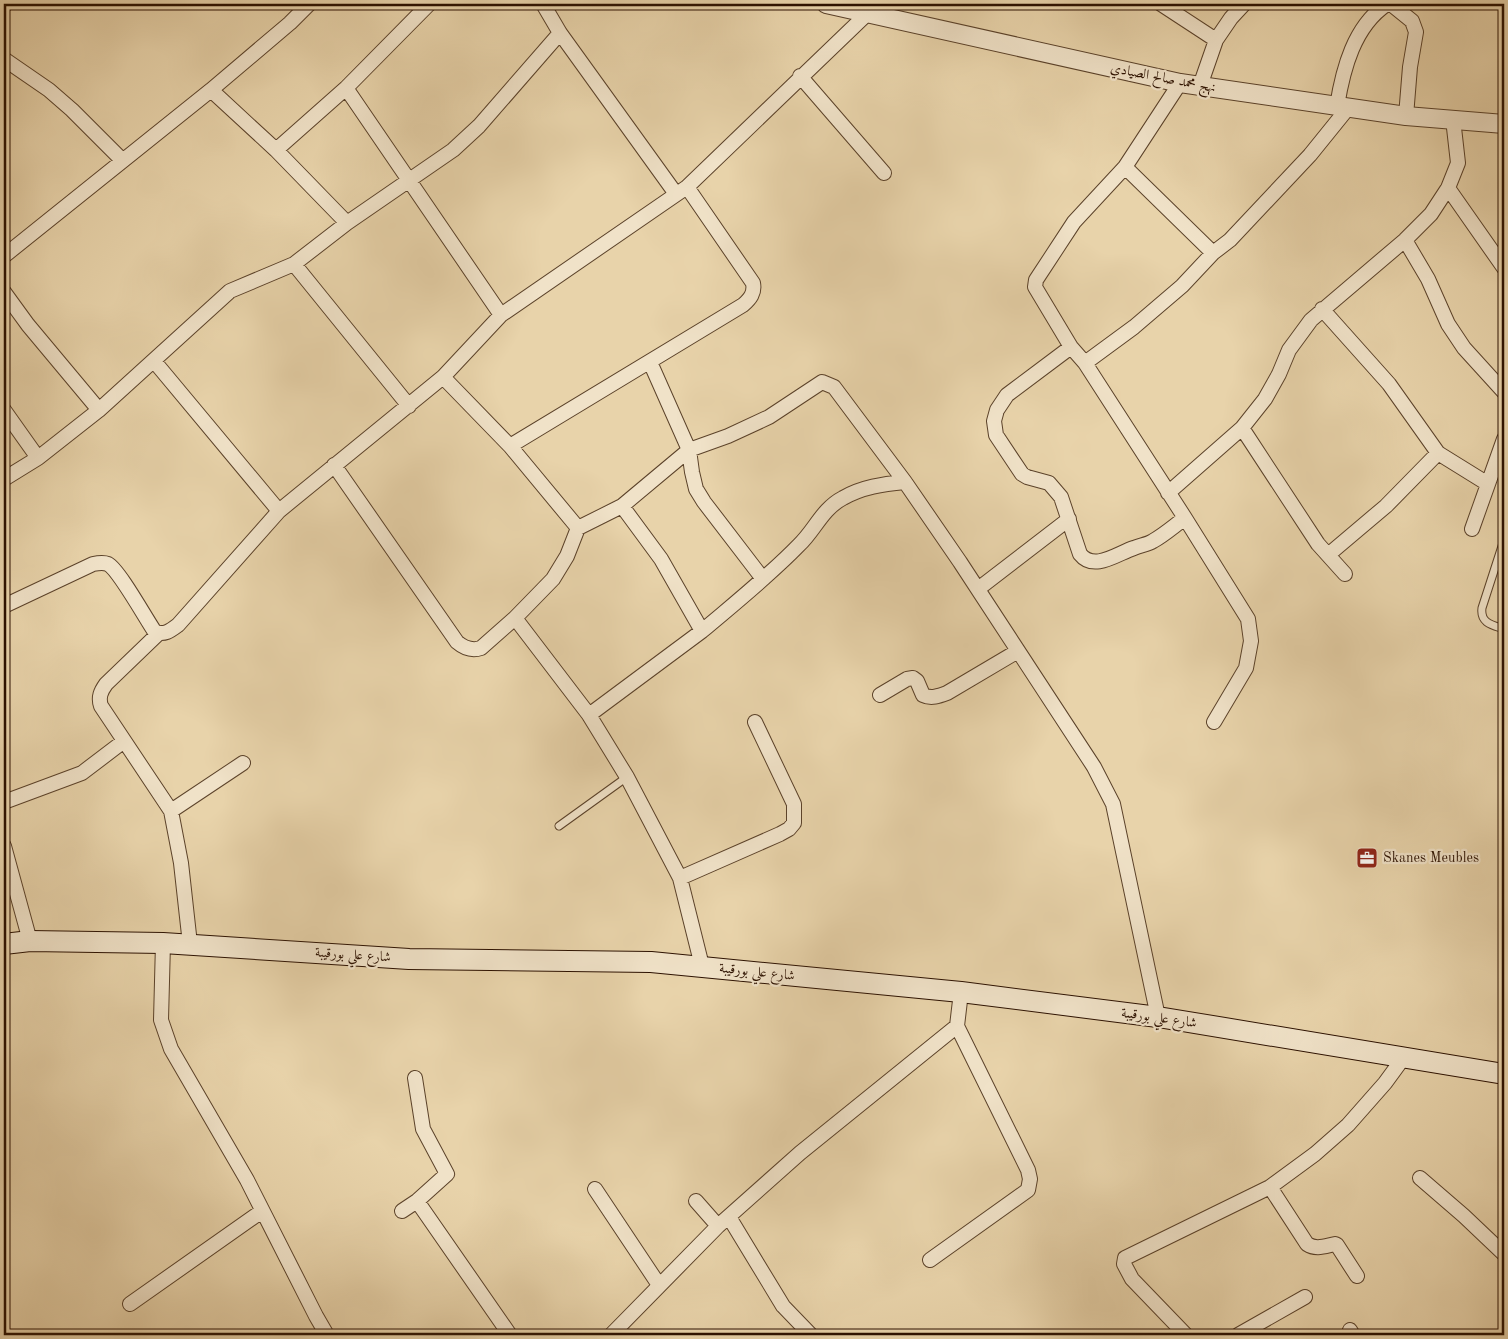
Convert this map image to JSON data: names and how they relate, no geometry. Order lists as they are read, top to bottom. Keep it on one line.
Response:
{"streets":{"main road":["شارع علي بورقيبة"],"street":["نهج محمد صالح الصيادي"]},"places":{"office":["Skanes Meubles"]}}
